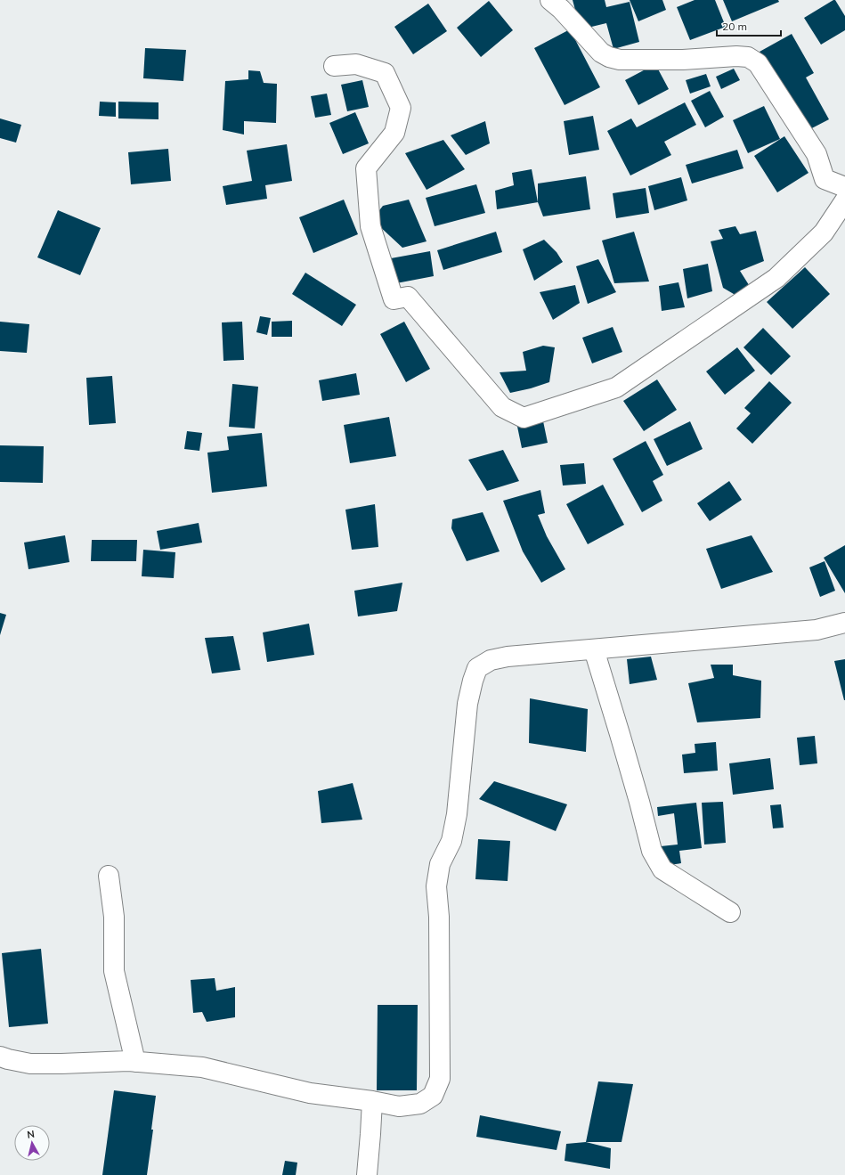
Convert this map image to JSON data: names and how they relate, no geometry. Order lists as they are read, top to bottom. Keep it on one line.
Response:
{"scale_bar":"20 m","north":"top"}
